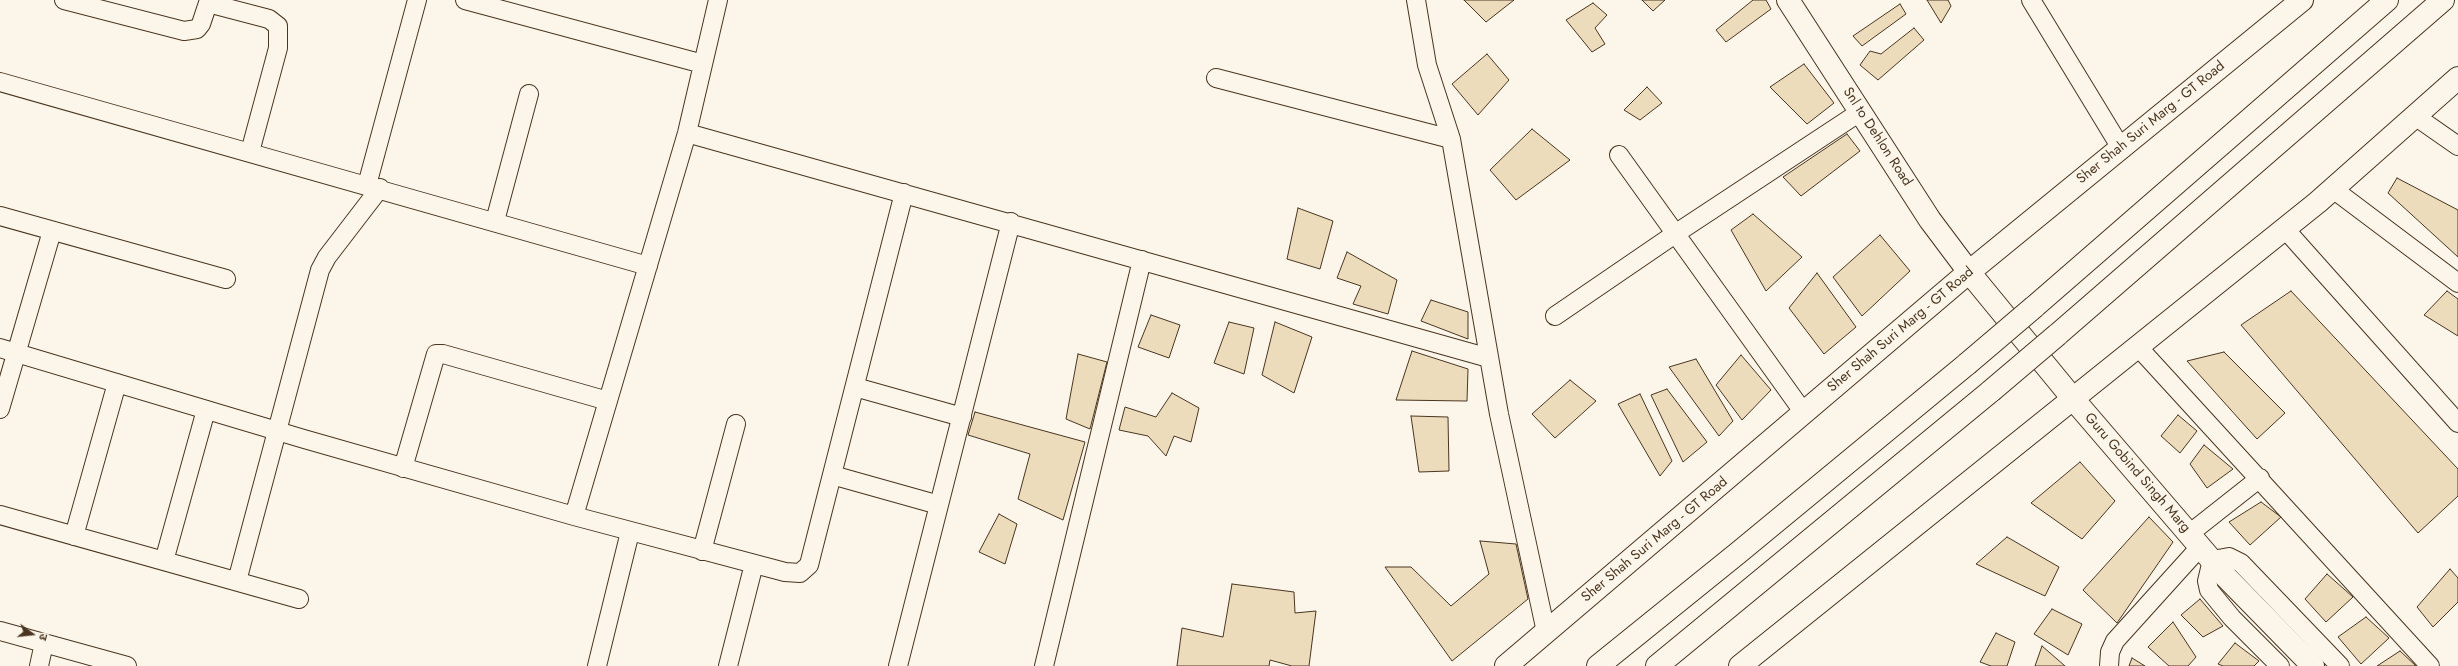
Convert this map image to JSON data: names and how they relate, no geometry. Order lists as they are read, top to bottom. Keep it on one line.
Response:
{"streets":{"main road":["Sher Shah Suri Marg - GT Road","Snl to Dehlon Road","Guru Gobind Singh Marg"]},"crossings":[["Sher Shah Suri Marg - GT Road","Snl to Dehlon Road"],["Sher Shah Suri Marg - GT Road","Guru Gobind Singh Marg"],["Snl to Dehlon Road","Guru Gobind Singh Marg"]],"north":"right"}
